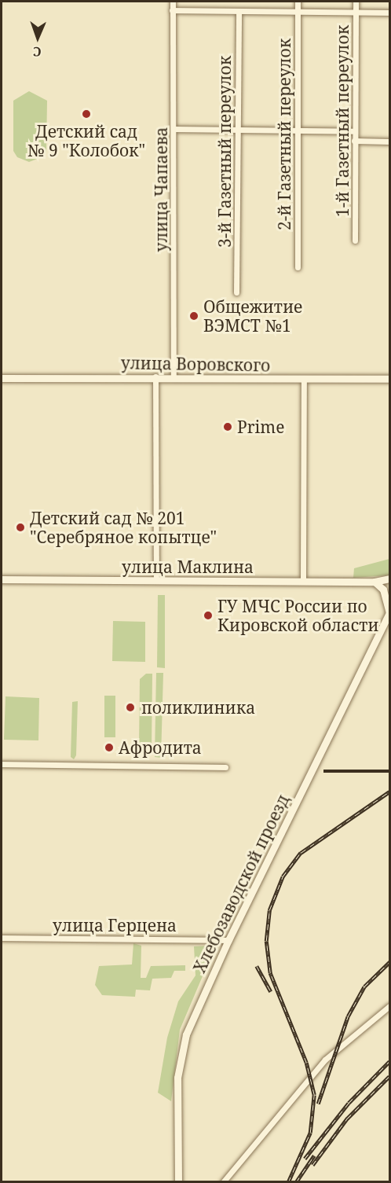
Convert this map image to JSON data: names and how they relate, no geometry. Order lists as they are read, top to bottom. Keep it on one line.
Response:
{"streets":{"street":["1-й Газетный переулок","2-й Газетный переулок","3-й Газетный переулок","улица Чапаева","улица Воровского","улица Маклина","Хлебозаводской проезд","улица Герцена"]},"crossings":[["улица Чапаева","улица Воровского"],["Хлебозаводской проезд","улица Герцена"]],"places":["Детский сад № 9 \"Колобок\"","Общежитие ВЭМСТ №1","Prime","Детский сад № 201 \"Серебряное копытце\"","ГУ МЧС России по Кировской области","поликлиника","Афродита"],"north":"bottom"}
